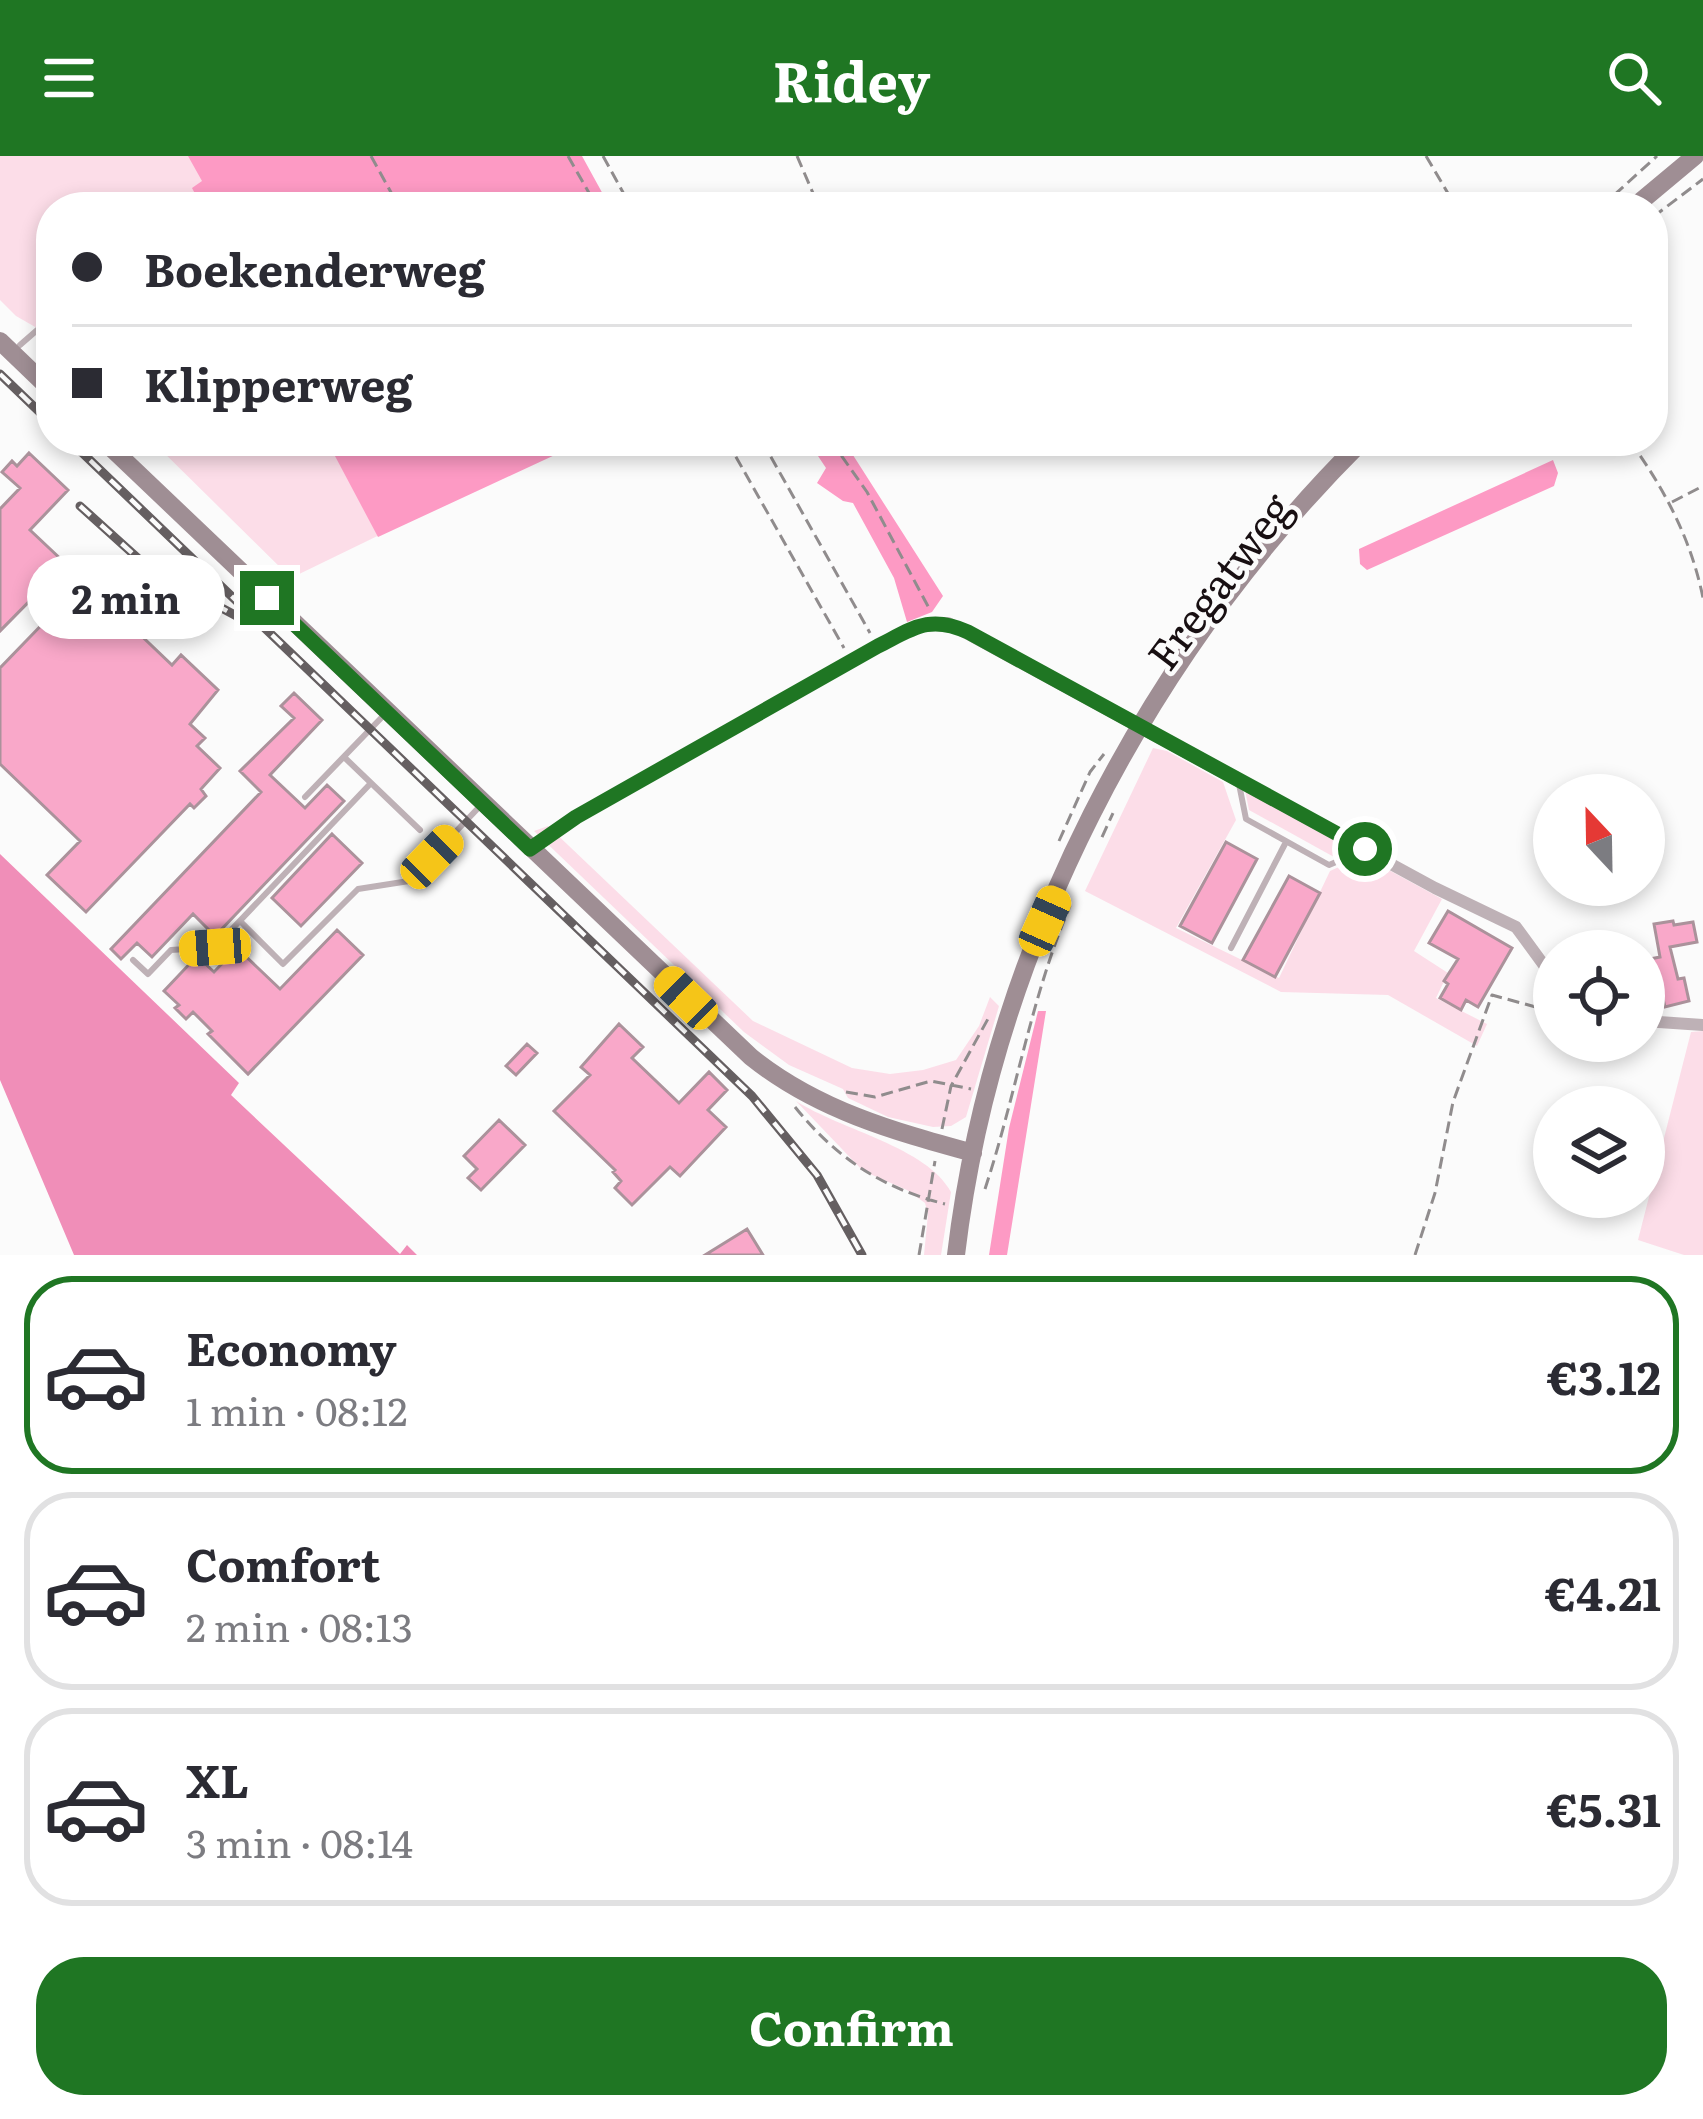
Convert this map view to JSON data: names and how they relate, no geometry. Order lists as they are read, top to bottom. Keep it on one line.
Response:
{"streets":{"street":["Fregatweg"]},"north":"top","page":{"header":"Ridey","banner":["Boekenderweg","Klipperweg"],"bubble":"2 min","list":[{"name":"Economy","note":"1 min · 08:12","value":"€3.12"},{"name":"Comfort","note":"2 min · 08:13","value":"€4.21"},{"name":"XL","note":"3 min · 08:14","value":"€5.31"}],"buttons":"Confirm"}}
